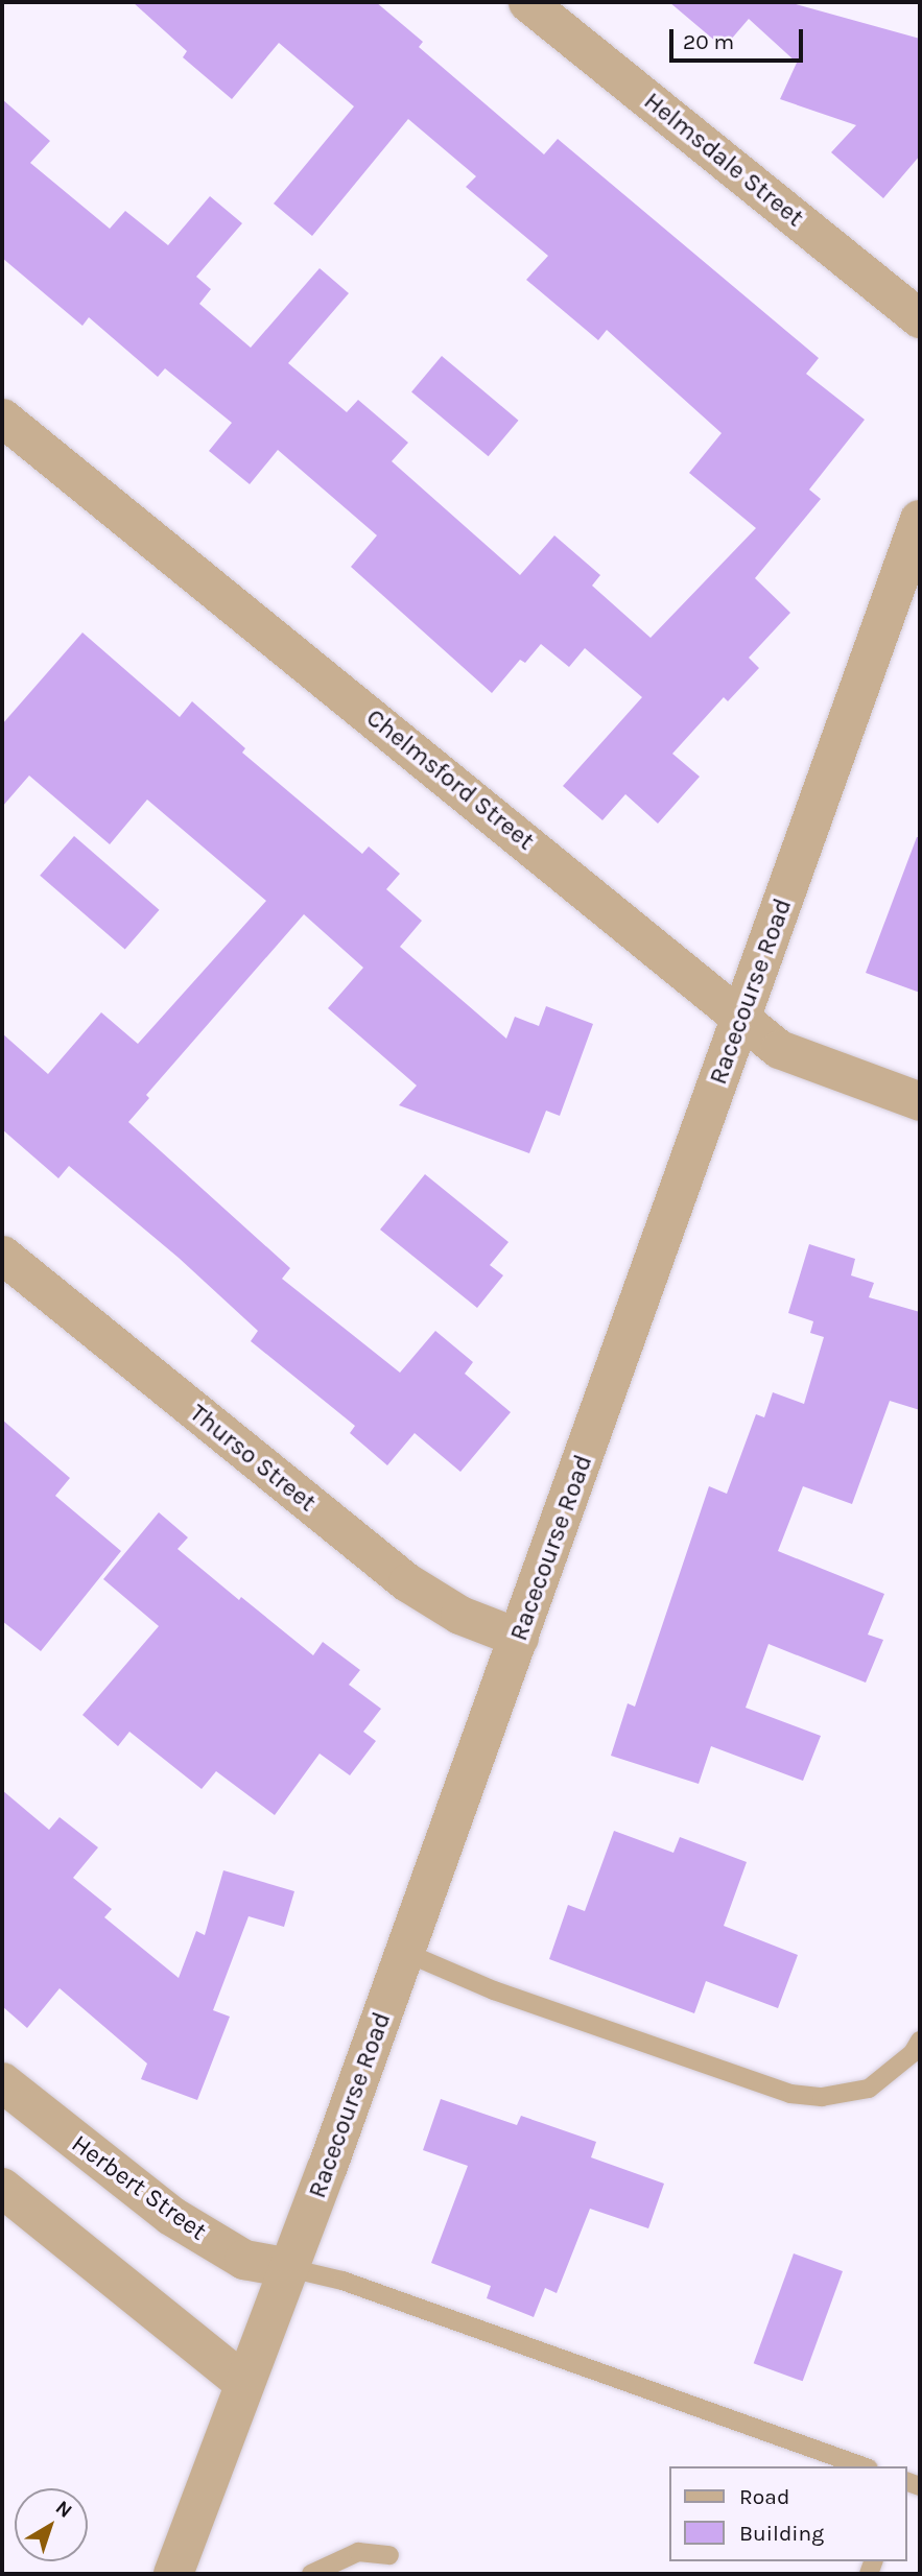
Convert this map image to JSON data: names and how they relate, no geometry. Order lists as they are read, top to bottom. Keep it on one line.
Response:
{"streets":{"street":["Helmsdale Street","Chelmsford Street","Racecourse Road","Thurso Street","Herbert Street"]},"crossings":[["Chelmsford Street","Racecourse Road"],["Racecourse Road","Thurso Street"],["Racecourse Road","Herbert Street"]],"legend":["Road","Building"],"scale_bar":"20 m","north":"top right"}
